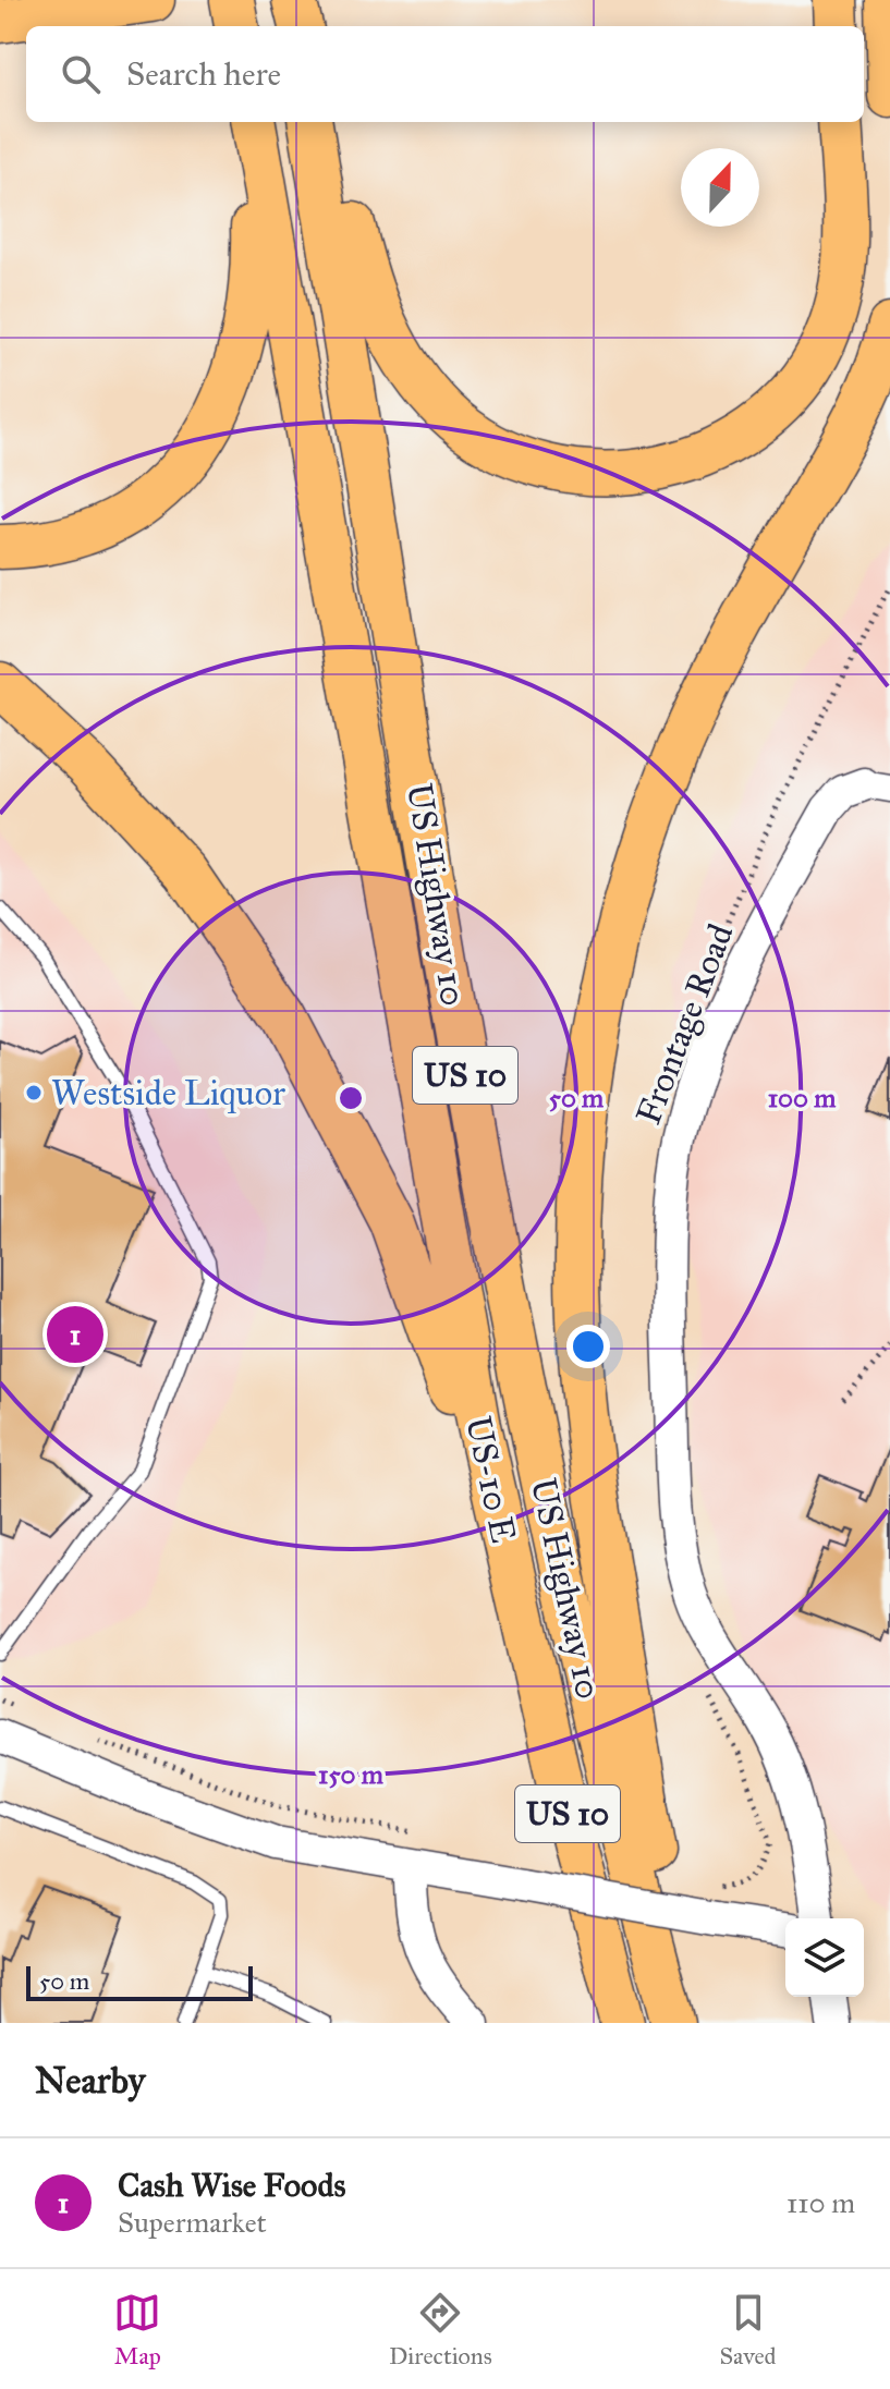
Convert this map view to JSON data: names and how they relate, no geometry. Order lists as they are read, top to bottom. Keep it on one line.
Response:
{"streets":{"highway":["US Highway 10","US 10","US-10 E"],"street":["Frontage Road"]},"crossings":[["US Highway 10","US-10 E"]],"places":["Westside Liquor"],"scale_bar":"50 m","north":"top","page":{"search":"Search here","pins":"1","scale":"50 m","heading":"Nearby","list":[{"mark":"1","name":"Cash Wise Foods","note":"Supermarket","value":"110 m"}],"nav":["Map","Directions","Saved"]},"rings":["50 m","100 m","150 m"]}
